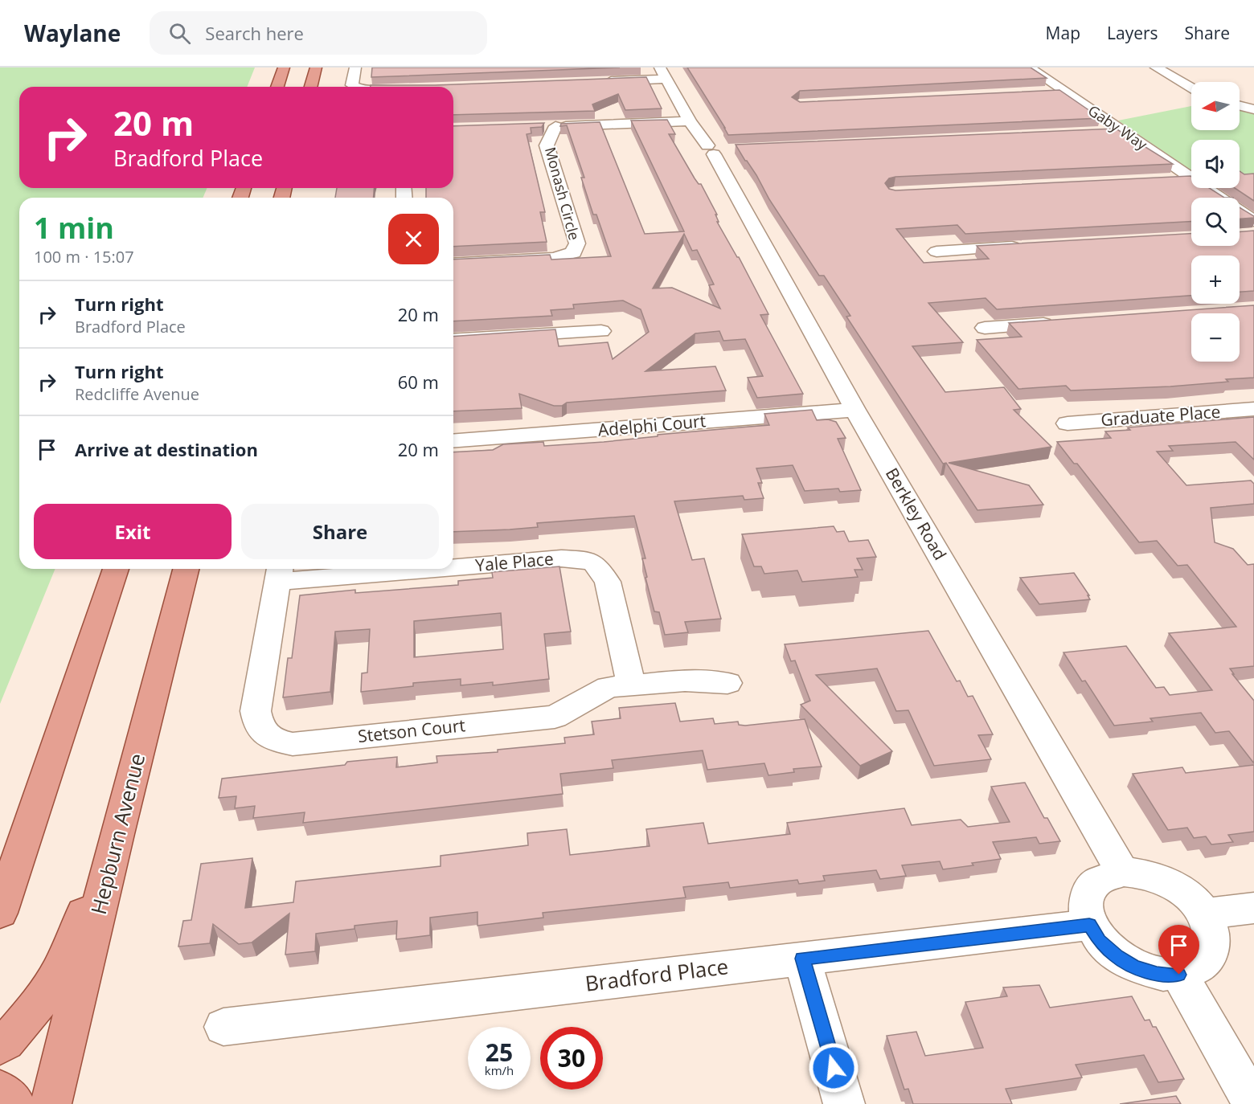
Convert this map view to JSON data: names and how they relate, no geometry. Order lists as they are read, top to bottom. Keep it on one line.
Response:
{"streets":{"main road":["Hepburn Avenue"],"street":["Gaby Way","Monash Circle","Graduate Place","Adelphi Court","Berkley Road","Yale Place","Stetson Court","Bradford Place"]},"crossings":[["Monash Circle","Berkley Road"],["Adelphi Court","Berkley Road"],["Berkley Road","Bradford Place"],["Yale Place","Stetson Court"]],"north":"left","page":{"header":"Waylane","search":"Search here","nav":["Map","Layers","Share"],"map_buttons":["+","−"],"turn":["20 m","Bradford Place"],"heading":["1 min","100 m · 15:07"],"list":[{"name":"Turn right","note":"Bradford Place","value":"20 m"},{"name":"Turn right","note":"Redcliffe Avenue","value":"60 m"},{"name":"Arrive at destination","value":"20 m"}],"buttons":["Exit","Share"],"speed":"25 km/h","limit":"30"}}
